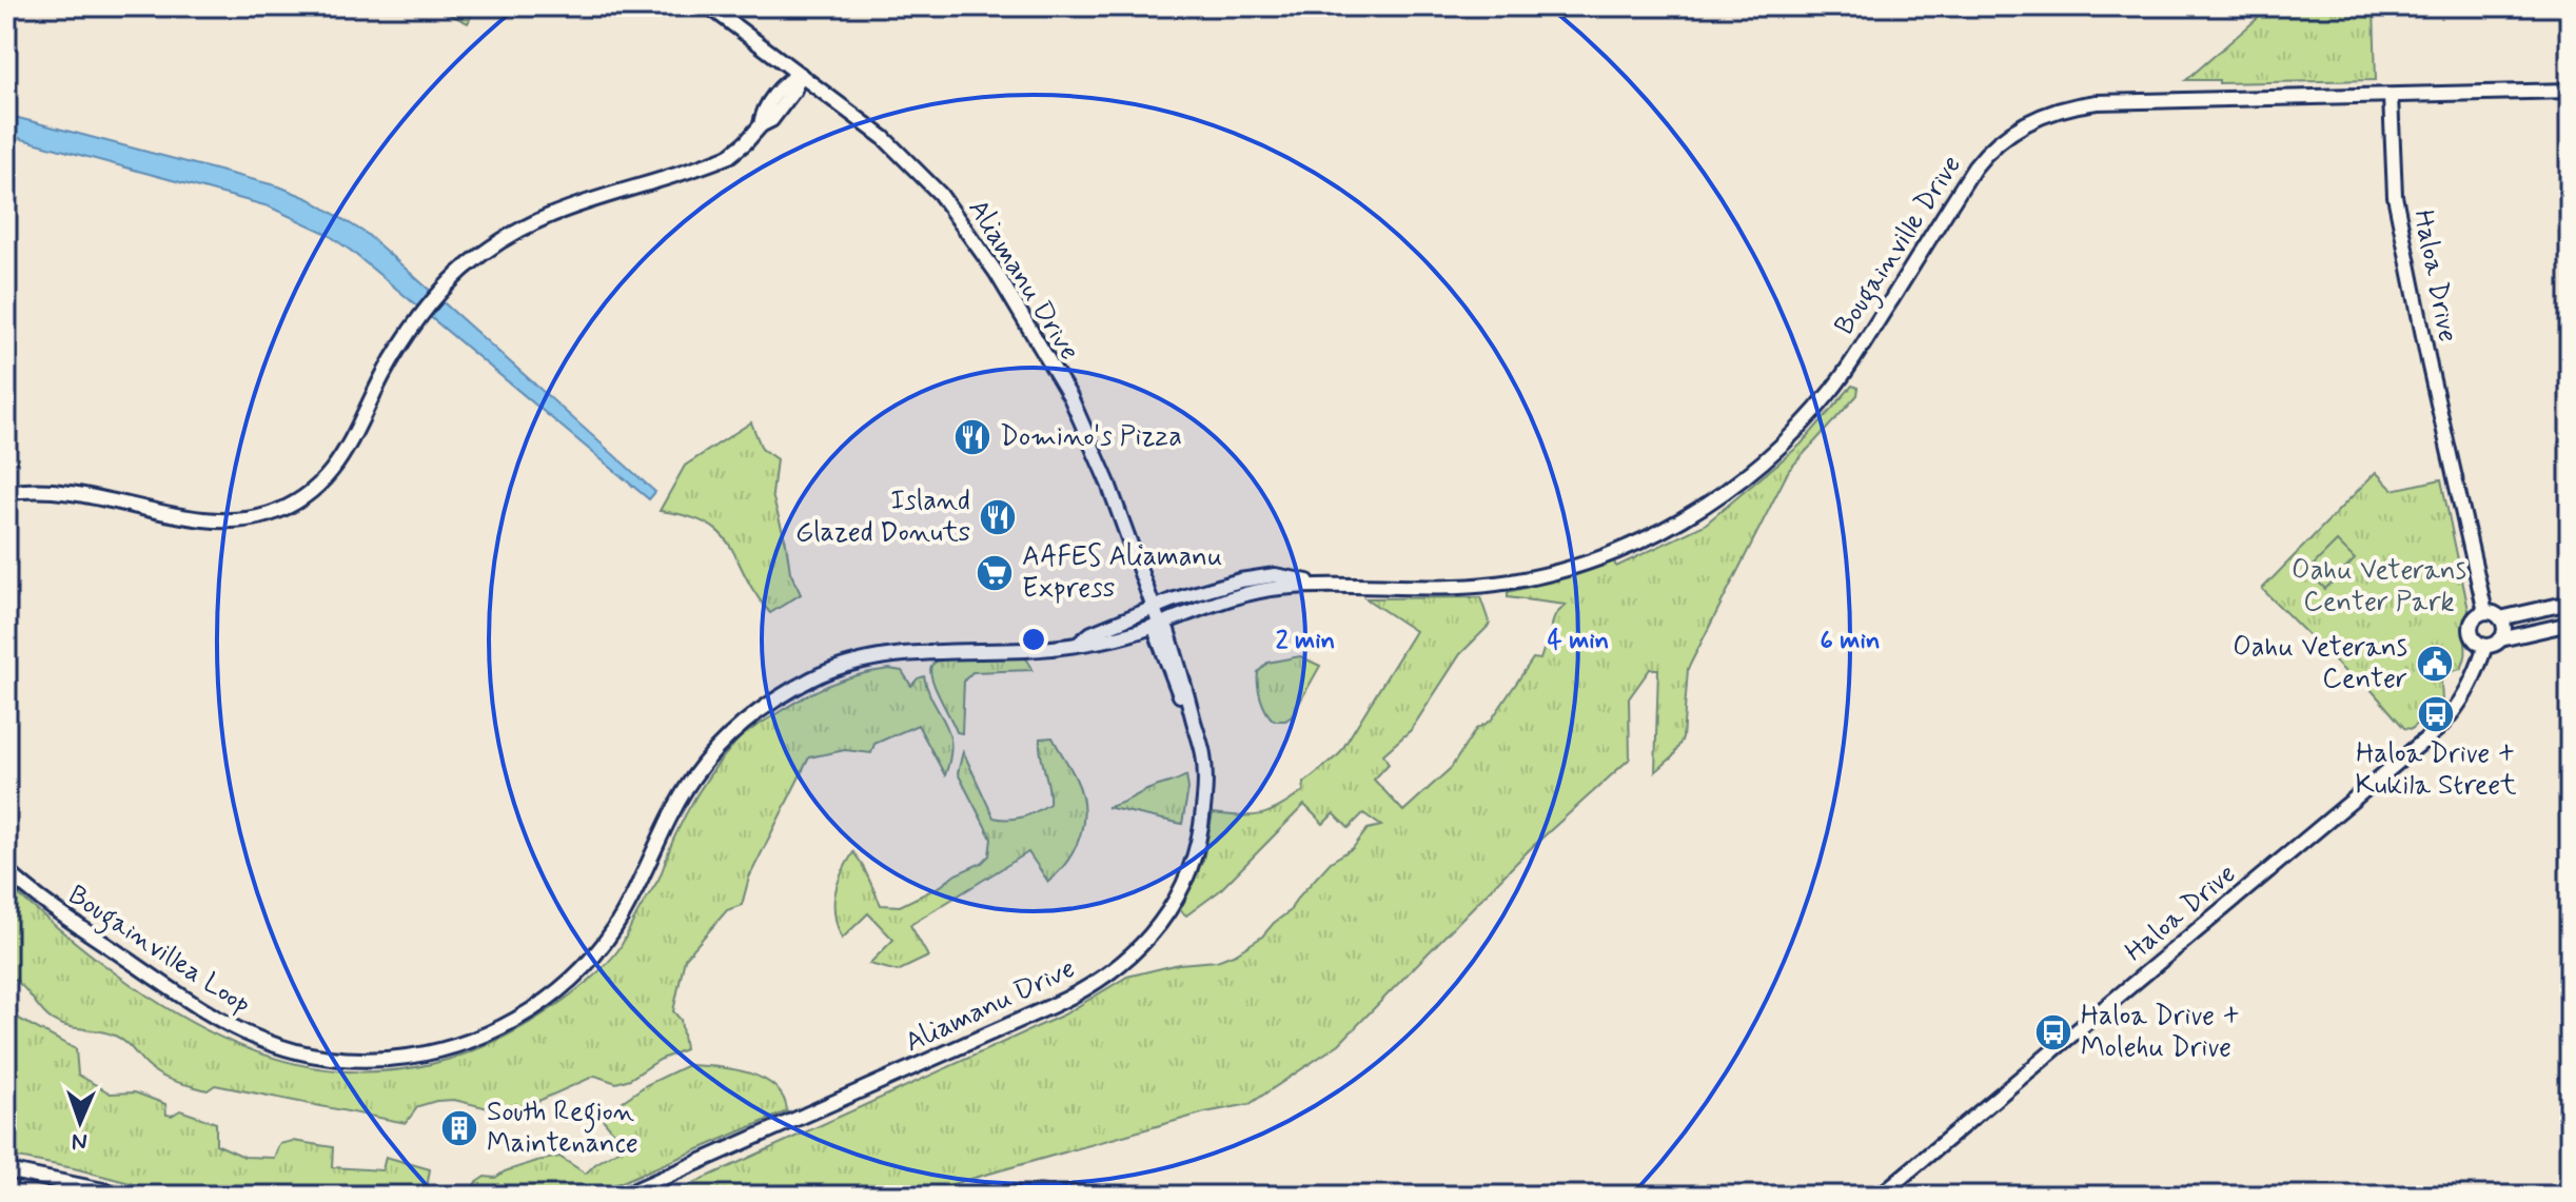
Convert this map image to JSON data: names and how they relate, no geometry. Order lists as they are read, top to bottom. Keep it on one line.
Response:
{"streets":{"street":["Bougainville Drive","Haloa Drive","Aliamanu Drive","Bougainvillea Loop"]},"crossings":[["Bougainville Drive","Haloa Drive"],["Bougainville Drive","Bougainvillea Loop"],["Aliamanu Drive","Bougainvillea Loop"]],"parks":["Oahu Veterans Center Park"],"places":{"restaurant":["Domino's Pizza","Island Glazed Donuts"],"supermarket":["AAFES Aliamanu Express"],"public building":["Oahu Veterans Center"],"bus stop":["Haloa Drive + Kukila Street","Haloa Drive + Molehu Drive"],"building":["South Region Maintenance"]},"north":"bottom","rings":["2 min","4 min","6 min"]}
